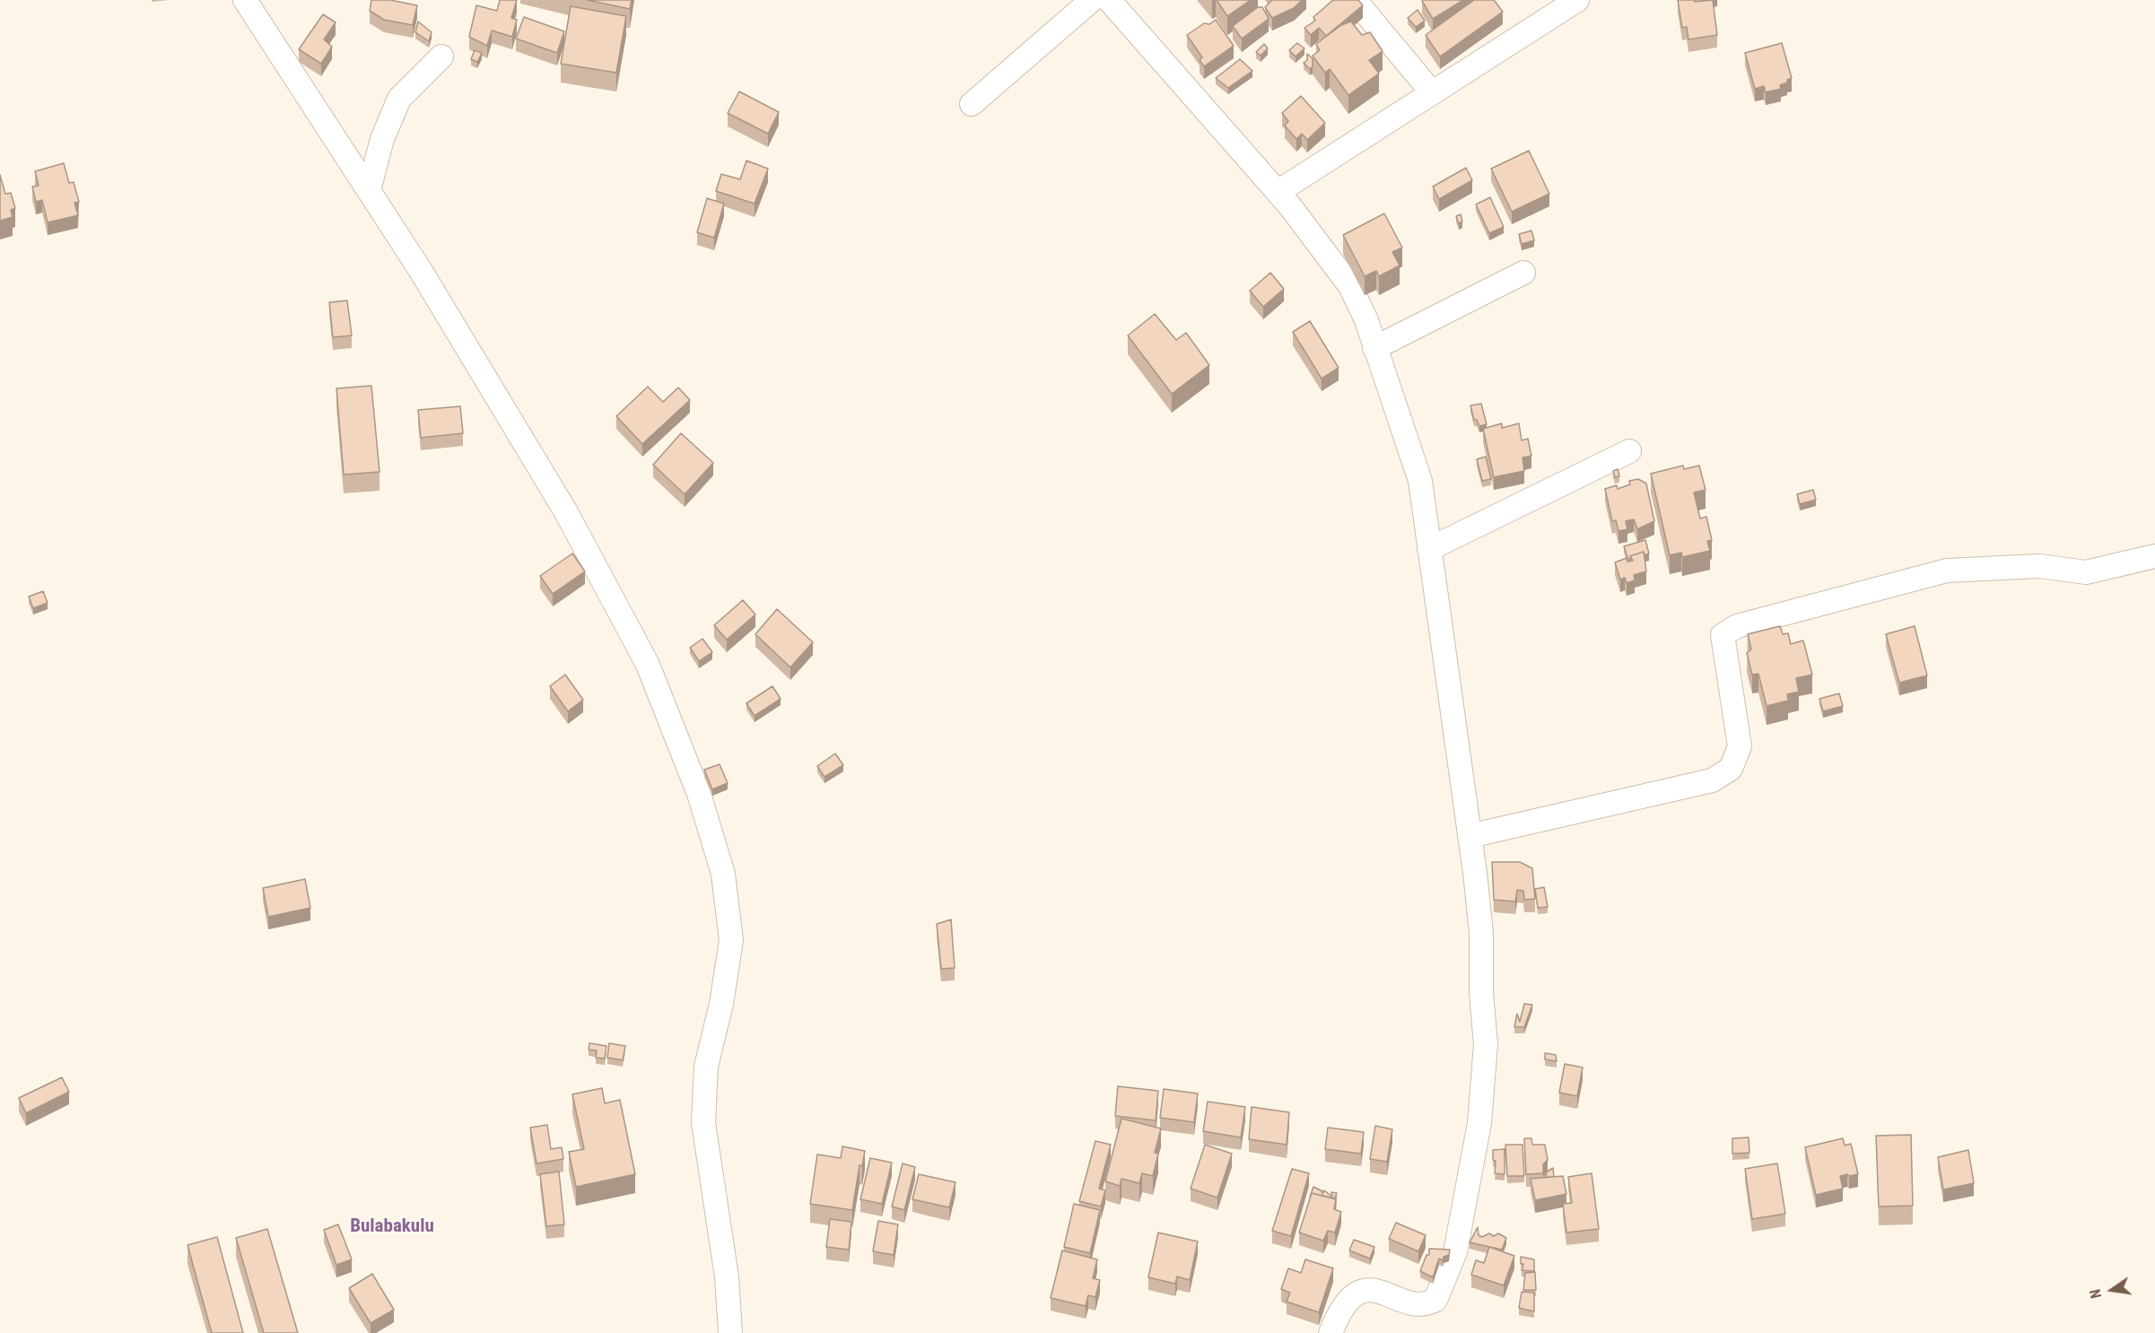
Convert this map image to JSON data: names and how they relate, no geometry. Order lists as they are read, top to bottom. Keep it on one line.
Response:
{"districts":["Bulabakulu"],"north":"left"}
